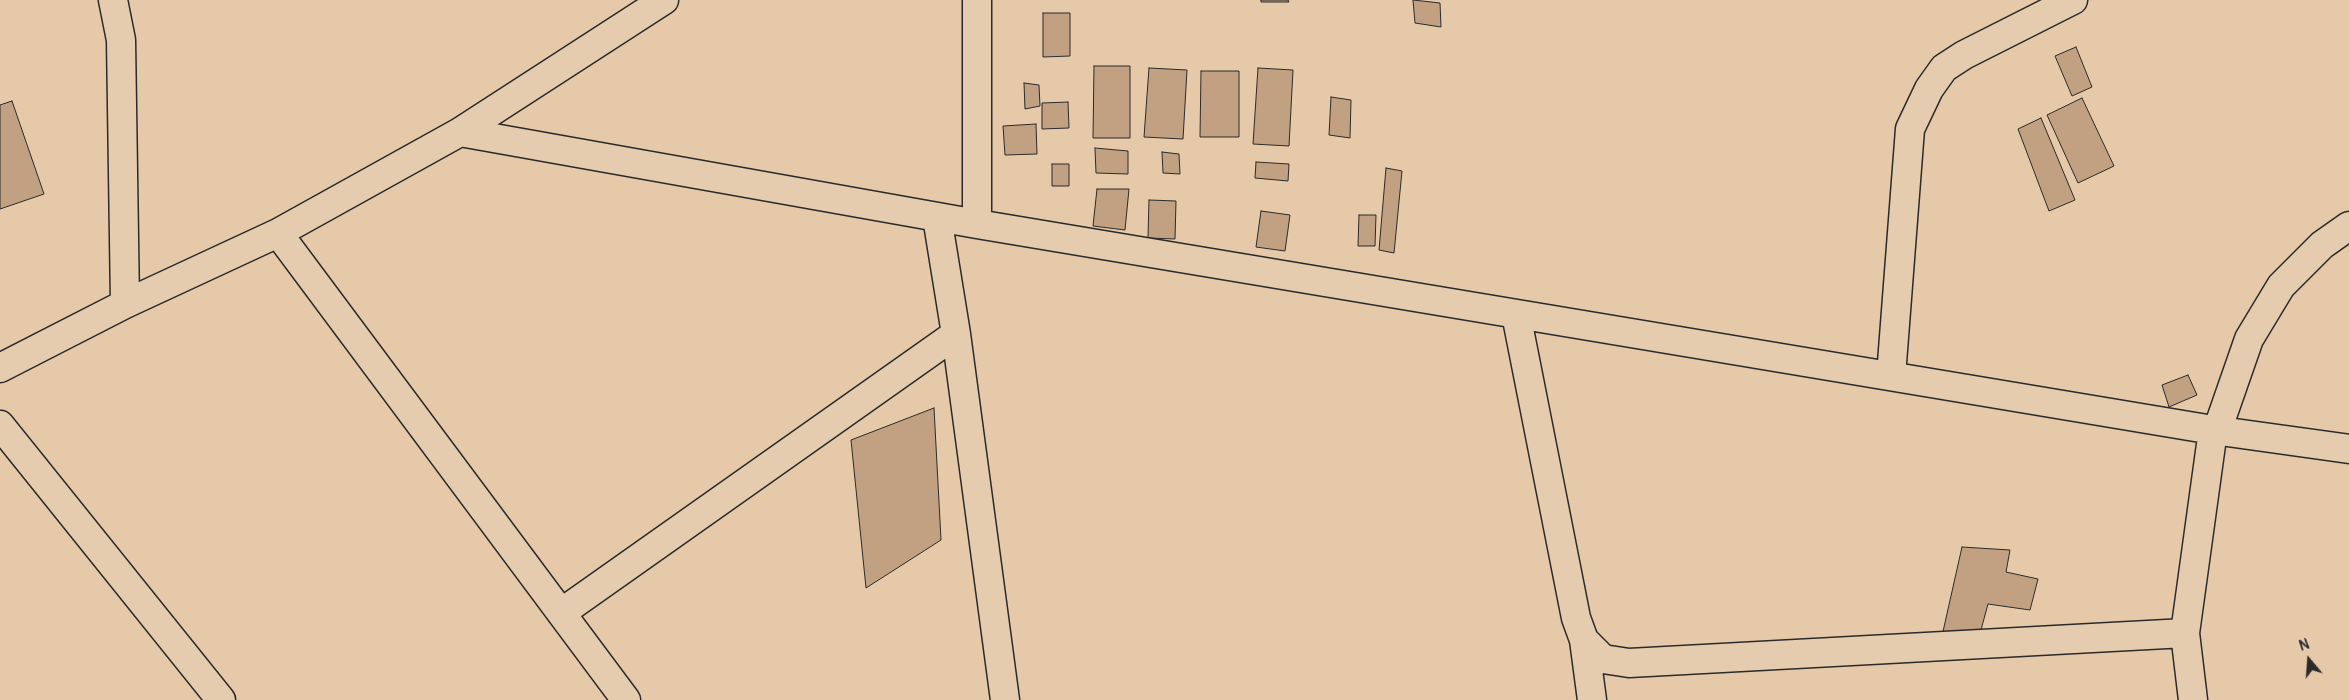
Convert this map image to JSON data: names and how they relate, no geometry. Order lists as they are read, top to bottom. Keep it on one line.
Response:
{"north":"top"}
